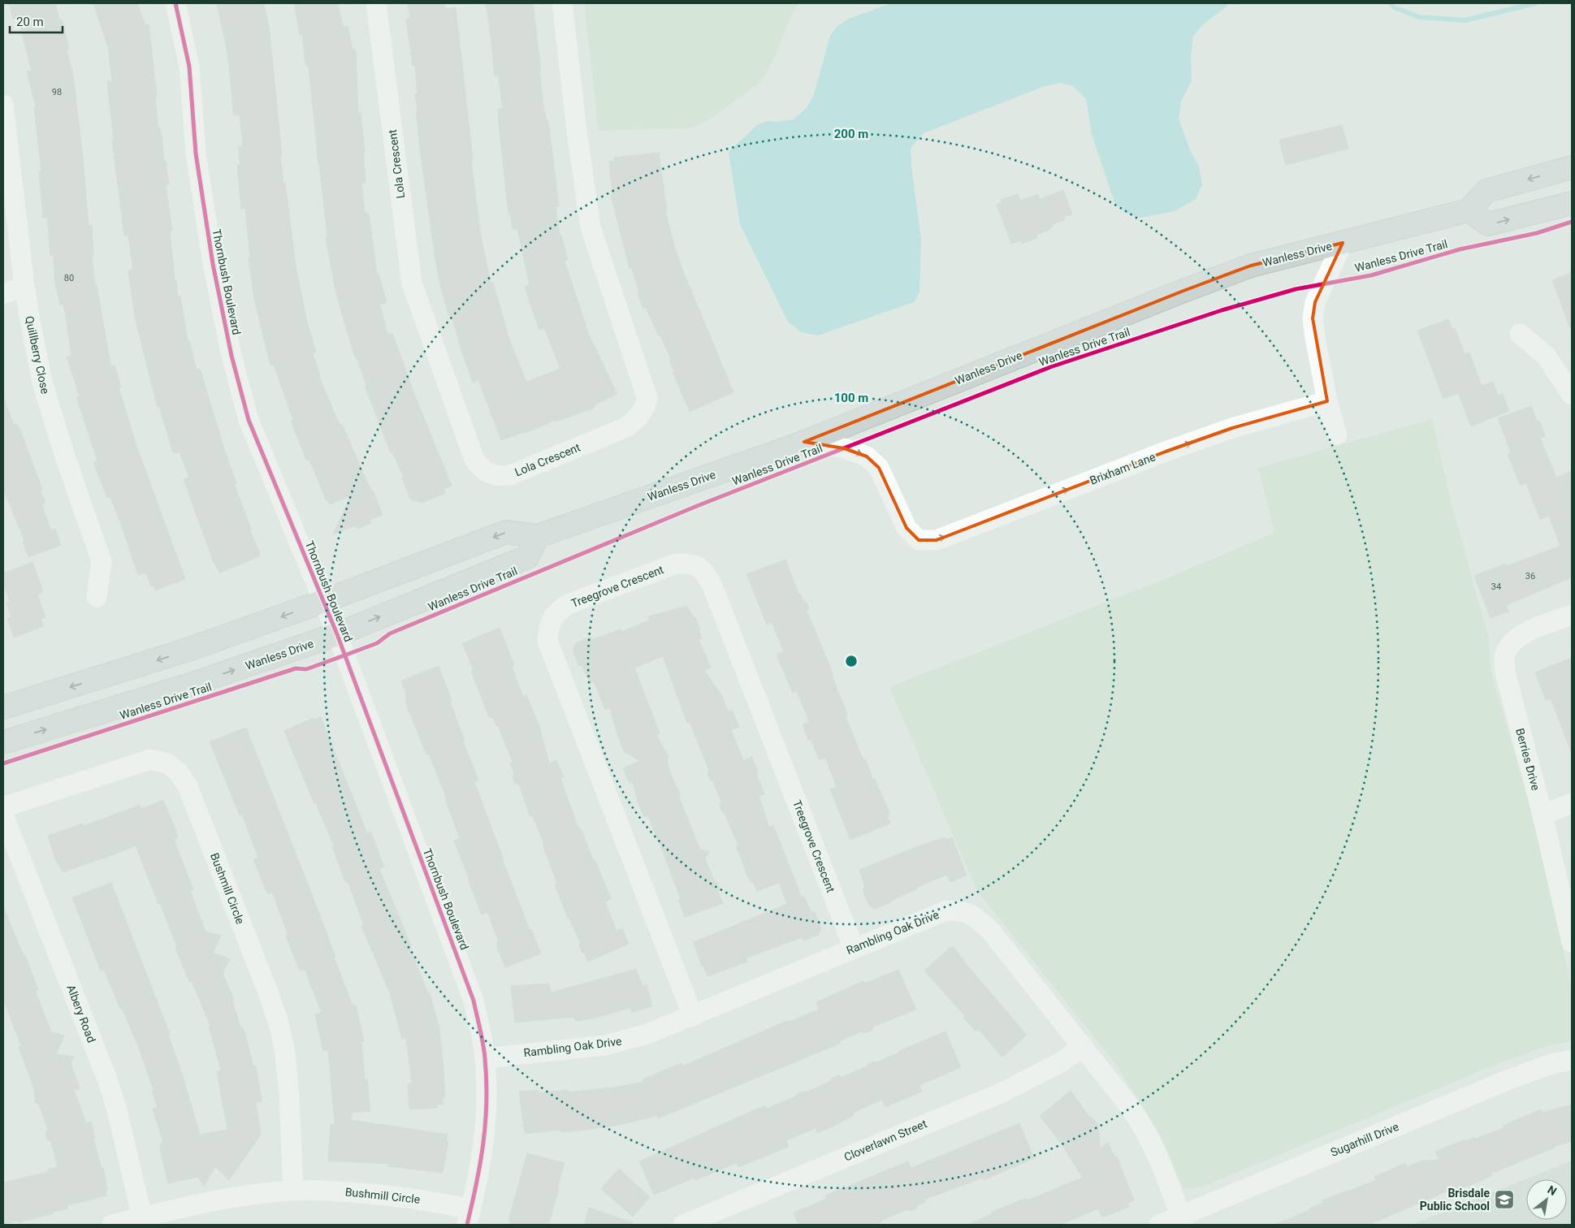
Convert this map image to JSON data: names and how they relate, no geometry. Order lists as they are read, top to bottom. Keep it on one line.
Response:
{"streets":{"main road":["Wanless Drive"],"street":["Lola Crescent","Thornbush Boulevard","Quillberry Close","Brixham Lane","Treegrove Crescent","Berries Drive","Bushmill Circle","Rambling Oak Drive","Albery Road","Sugarhill Drive","Cloverlawn Street"],"cycle path":["Wanless Drive Trail"]},"crossings":[["Wanless Drive","Thornbush Boulevard"],["Wanless Drive","Brixham Lane"],["Thornbush Boulevard","Bushmill Circle"],["Thornbush Boulevard","Rambling Oak Drive"],["Treegrove Crescent","Rambling Oak Drive"],["Bushmill Circle","Albery Road"],["Rambling Oak Drive","Sugarhill Drive"],["Rambling Oak Drive","Cloverlawn Street"]],"one_way":["Brixham Lane"],"places":{"school or university":["Brisdale Public School"]},"house_numbers":["98","80","36","34"],"scale_bar":"20 m","north":"top right","rings":["200 m","100 m"]}
